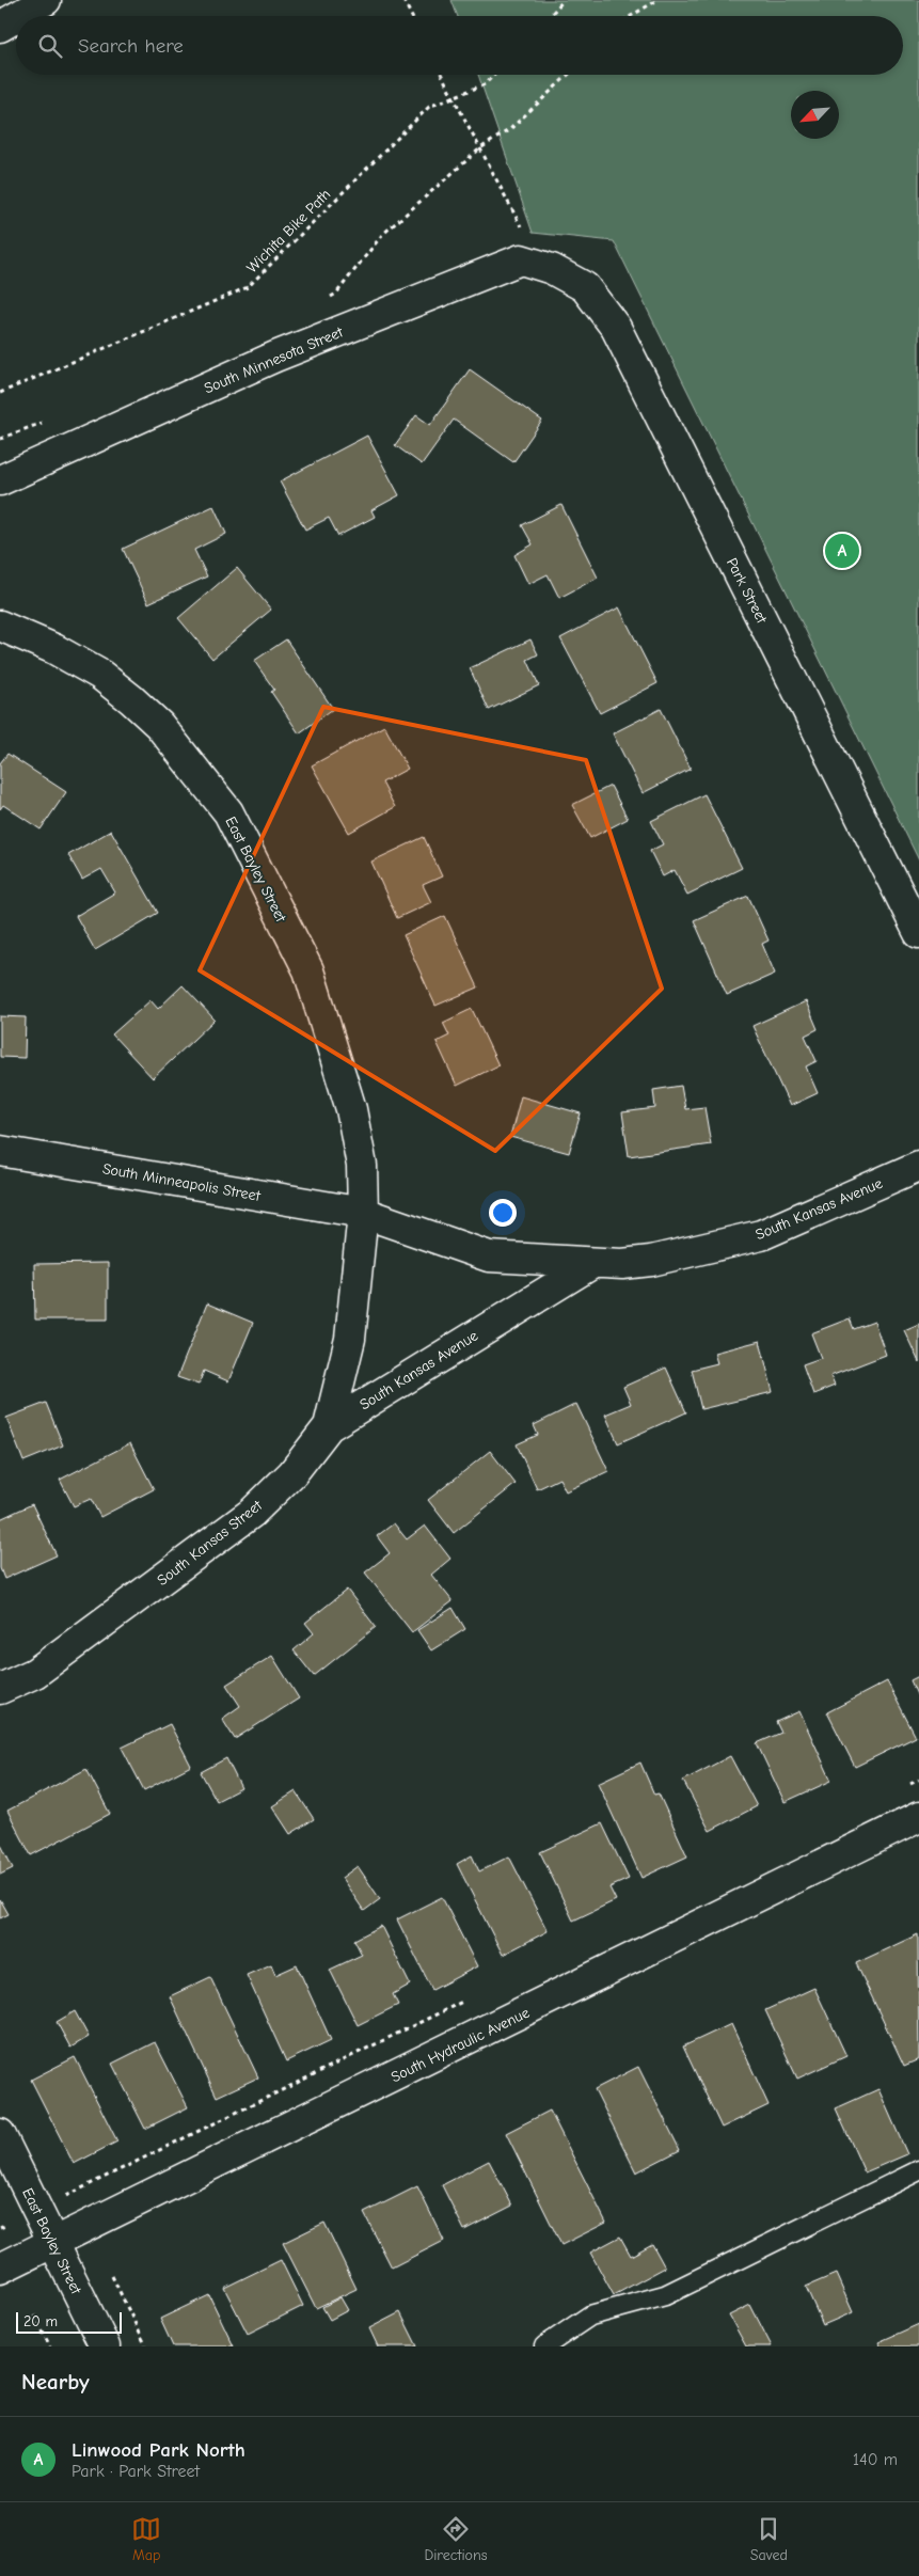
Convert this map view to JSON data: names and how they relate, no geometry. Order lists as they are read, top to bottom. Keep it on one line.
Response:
{"streets":{"main road":["South Minnesota Street","Park Street","East Bayley Street","South Minneapolis Street","South Kansas Avenue","South Kansas Street","South Hydraulic Avenue"],"path":["Wichita Bike Path"]},"crossings":[["South Minnesota Street","Park Street"],["East Bayley Street","South Minneapolis Street"],["East Bayley Street","South Kansas Avenue"],["East Bayley Street","South Kansas Street"],["East Bayley Street","South Hydraulic Avenue"],["South Minneapolis Street","South Kansas Avenue"],["South Minneapolis Street","South Kansas Street"],["South Kansas Avenue","South Kansas Street"]],"scale_bar":"20 m","north":"bottom left","page":{"search":"Search here","pins":"A","scale":"20 m","heading":"Nearby","list":[{"mark":"A","name":"Linwood Park North","note":"Park · Park Street","value":"140 m"}],"nav":["Map","Directions","Saved"]}}
